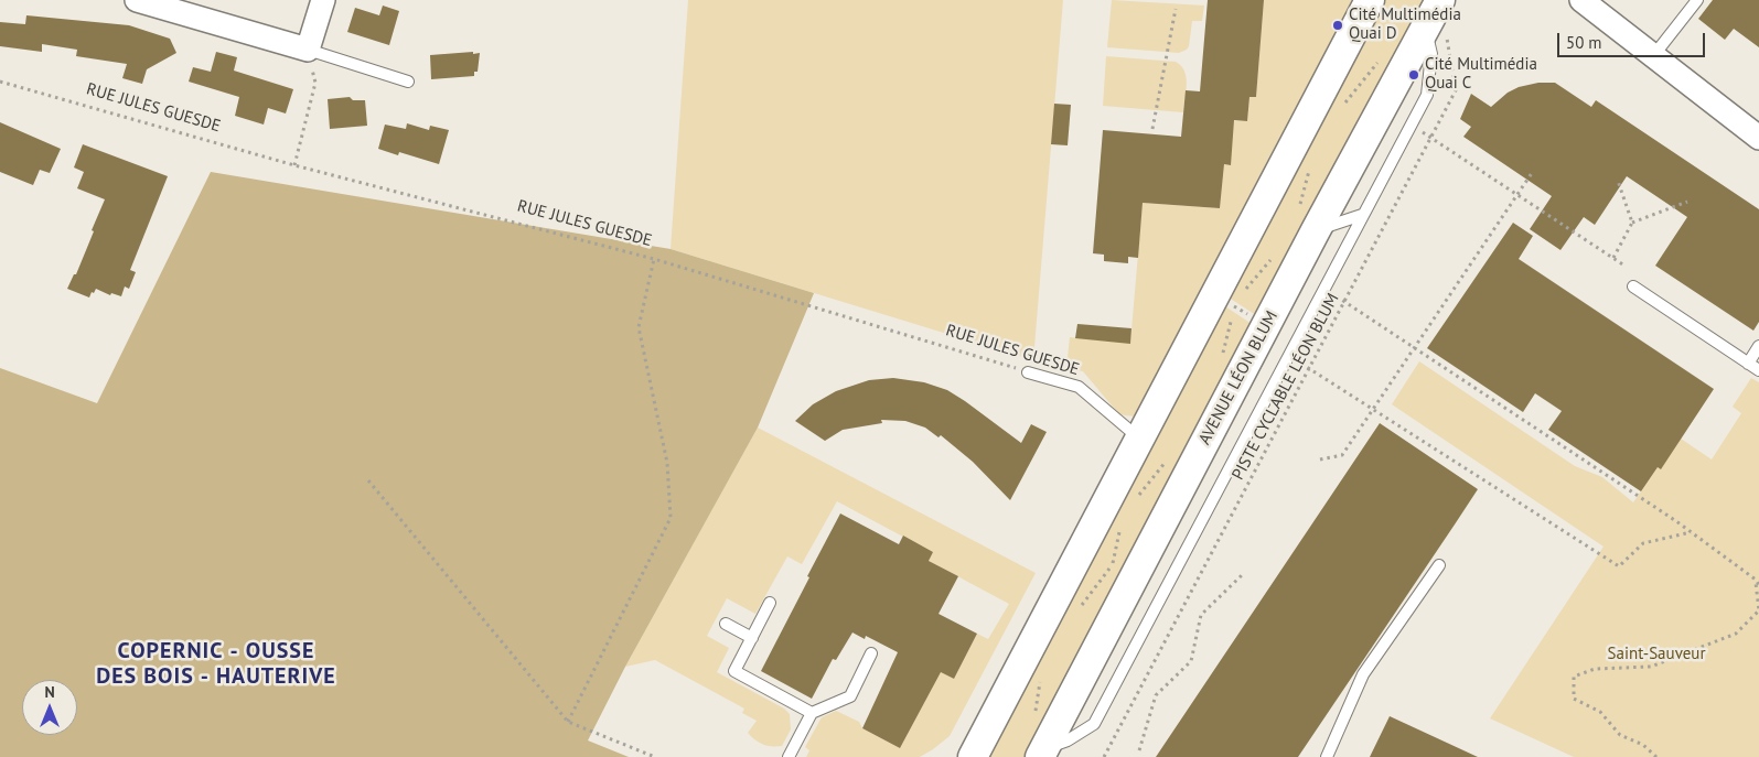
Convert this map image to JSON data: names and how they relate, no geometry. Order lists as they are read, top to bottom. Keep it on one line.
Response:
{"streets":{"street":["AVENUE LÉON BLUM"],"lane":["RUE JULES GUESDE"],"path":["PISTE CYCLABLE LÉON BLUM"]},"crossings":[["AVENUE LÉON BLUM","PISTE CYCLABLE LÉON BLUM"]],"districts":["COPERNIC - OUSSE DES BOIS - HAUTERIVE"],"parks":["Saint-Sauveur"],"places":["Cité Multimédia Quai D","Cité Multimédia Quai C"],"scale_bar":"50 m","north":"top"}
